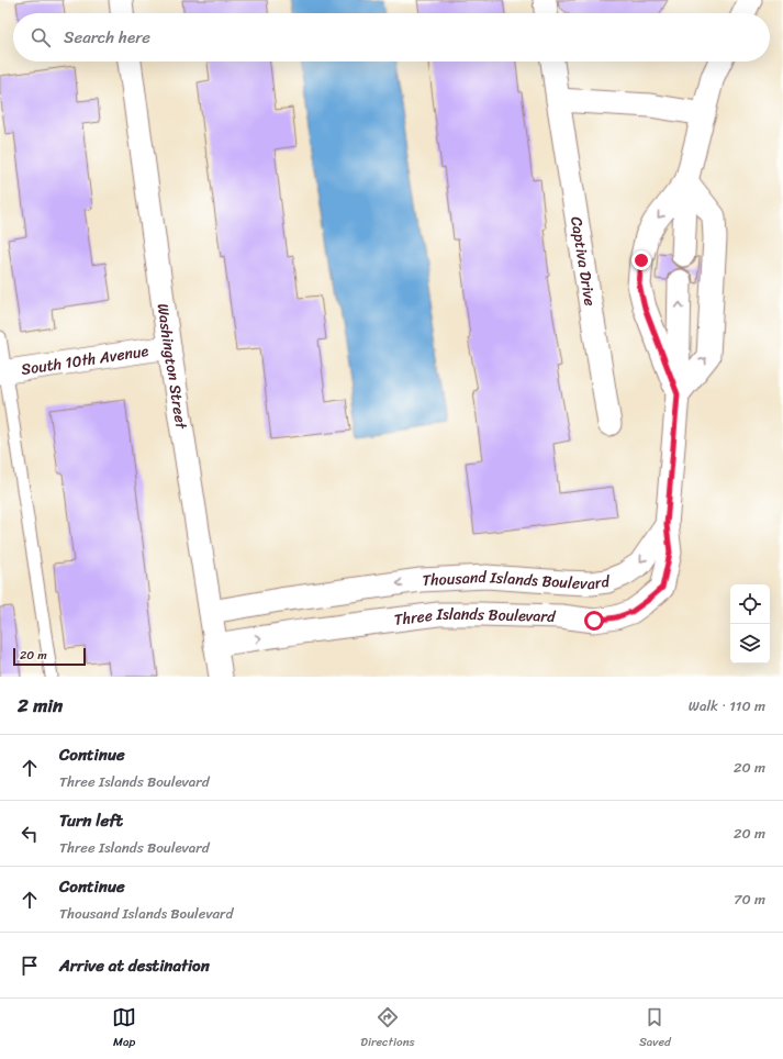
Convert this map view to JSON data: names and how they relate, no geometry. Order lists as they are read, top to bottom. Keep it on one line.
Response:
{"streets":{"street":["Captiva Drive","South 10th Avenue","Washington Street","Thousand Islands Boulevard","Three Islands Boulevard"]},"crossings":[["South 10th Avenue","Washington Street"],["Washington Street","Thousand Islands Boulevard"],["Washington Street","Three Islands Boulevard"],["Thousand Islands Boulevard","Three Islands Boulevard"]],"one_way":["Thousand Islands Boulevard","Three Islands Boulevard"],"scale_bar":"20 m","page":{"search":"Search here","scale":"20 m","heading":["2 min","Walk · 110 m"],"list":[["Continue","Three Islands Boulevard","20 m"],["Turn left","Three Islands Boulevard","20 m"],["Continue","Thousand Islands Boulevard","70 m"],"Arrive at destination"],"nav":["Map","Directions","Saved"]}}
